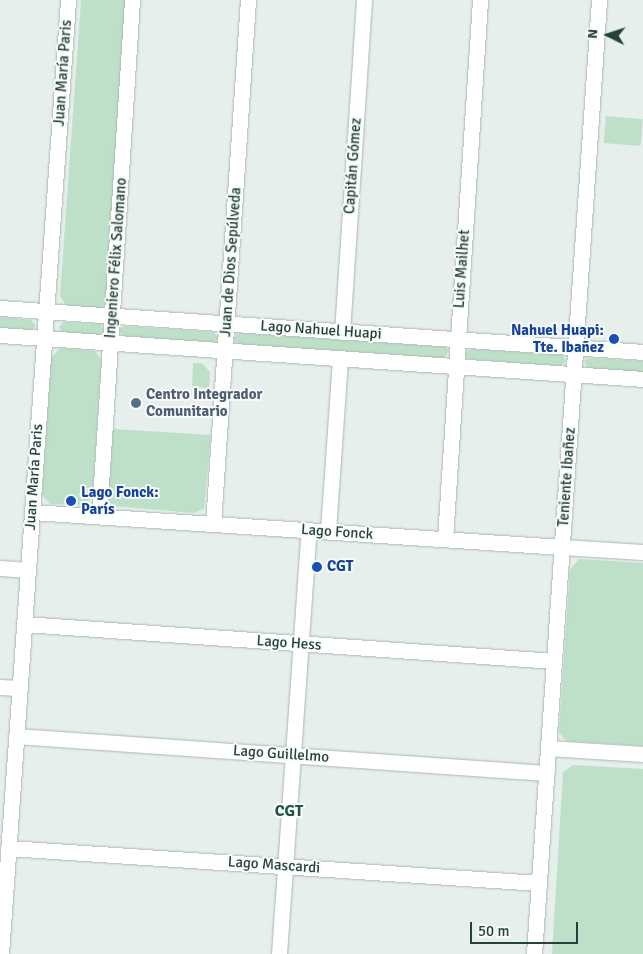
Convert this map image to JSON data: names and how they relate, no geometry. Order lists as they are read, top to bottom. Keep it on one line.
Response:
{"streets":{"street":["Juan María Paris","Capitán Gómez","Ingeniero Félix Salomano","Juan de Dios Sepúlveda","Luis Mailhet","Lago Nahuel Huapi","Teniente Ibañez","Lago Fonck","Lago Hess","Lago Guillelmo","Lago Mascardi"]},"crossings":[["Juan María Paris","Lago Nahuel Huapi"],["Juan María Paris","Lago Fonck"],["Juan María Paris","Lago Hess"],["Juan María Paris","Lago Guillelmo"],["Juan María Paris","Lago Mascardi"],["Capitán Gómez","Lago Nahuel Huapi"],["Ingeniero Félix Salomano","Lago Nahuel Huapi"],["Ingeniero Félix Salomano","Lago Fonck"],["Juan de Dios Sepúlveda","Lago Nahuel Huapi"],["Juan de Dios Sepúlveda","Lago Fonck"],["Luis Mailhet","Lago Nahuel Huapi"],["Luis Mailhet","Lago Fonck"],["Lago Nahuel Huapi","Teniente Ibañez"],["Teniente Ibañez","Lago Fonck"],["Teniente Ibañez","Lago Hess"],["Teniente Ibañez","Lago Guillelmo"],["Teniente Ibañez","Lago Mascardi"]],"districts":["CGT"],"places":["Nahuel Huapi: Tte. Ibañez","Centro Integrador Comunitario","Lago Fonck: París","CGT"],"scale_bar":"50 m","north":"left"}
